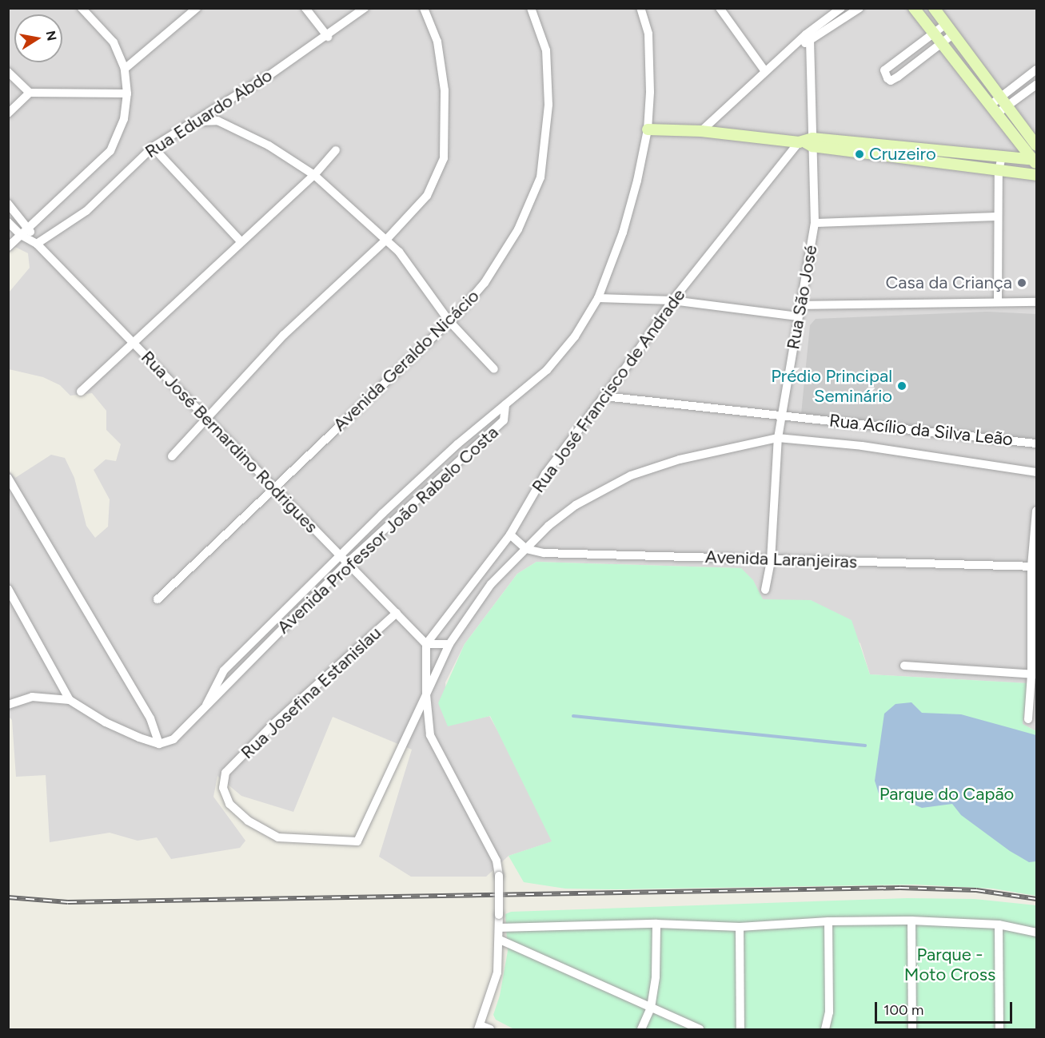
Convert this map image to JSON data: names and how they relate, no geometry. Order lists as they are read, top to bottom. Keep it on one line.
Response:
{"streets":{"street":["Rua Eduardo Abdo","Rua São José","Avenida Geraldo Nicácio","Rua José Francisco de Andrade","Rua Acílio da Silva Leão","Rua José Bernardino Rodrigues","Avenida Professor João Rabelo Costa","Avenida Laranjeiras","Rua Josefina Estanislau"]},"crossings":[["Rua Eduardo Abdo","Rua José Bernardino Rodrigues"],["Rua São José","Rua José Francisco de Andrade"],["Rua São José","Rua Acílio da Silva Leão"],["Rua São José","Avenida Laranjeiras"],["Avenida Geraldo Nicácio","Rua José Bernardino Rodrigues"],["Rua José Francisco de Andrade","Rua Acílio da Silva Leão"],["Rua José Francisco de Andrade","Rua José Bernardino Rodrigues"],["Rua José Bernardino Rodrigues","Avenida Professor João Rabelo Costa"],["Rua José Bernardino Rodrigues","Rua Josefina Estanislau"]],"parks":["Parque do Capão","Parque - Moto Cross"],"places":["Cruzeiro","Casa da Criança","Prédio Principal Seminário"],"scale_bar":"100 m","north":"right"}
